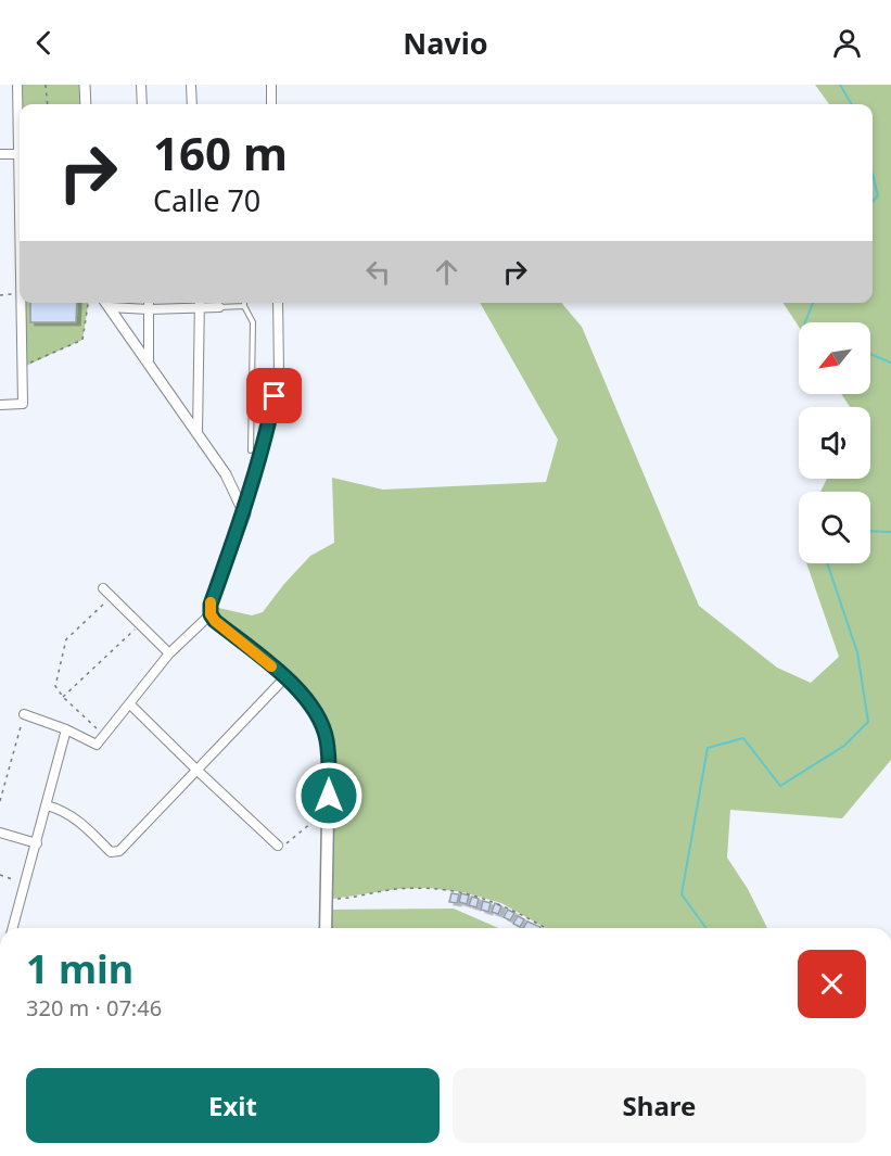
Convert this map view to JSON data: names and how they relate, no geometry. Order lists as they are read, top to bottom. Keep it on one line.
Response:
{"north":"bottom left","page":{"header":"Navio","turn":["160 m","Calle 70"],"heading":["1 min","320 m · 07:46"],"buttons":["Exit","Share"]}}
